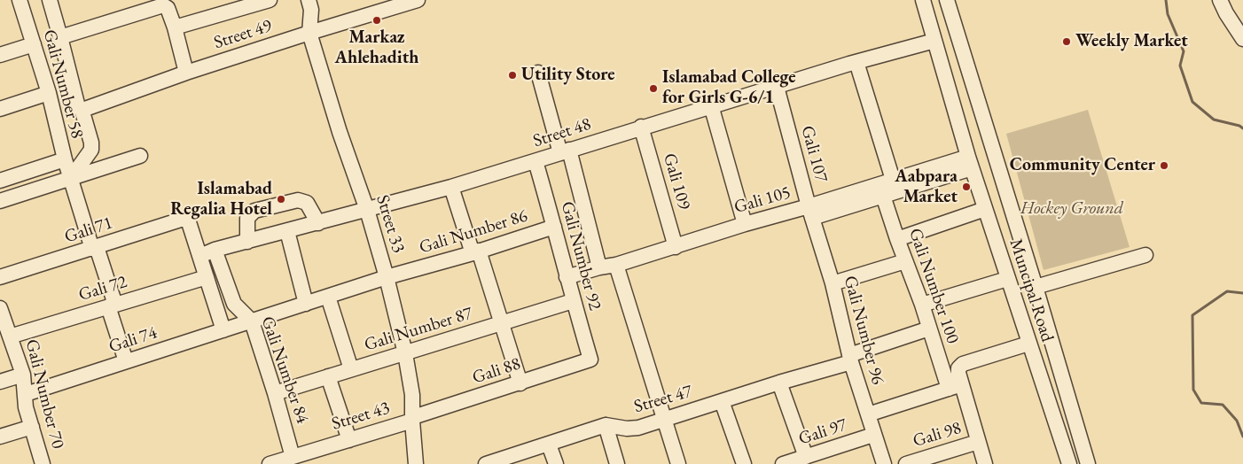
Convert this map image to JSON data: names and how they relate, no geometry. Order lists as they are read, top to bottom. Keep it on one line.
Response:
{"streets":{"street":["Street 49","Gali Number 58","Street 48","Gali 107","Gali 109","Gali 105","Street 33","Gali 71","Gali Number 86","Gali Number 92","Gali Number 100","Gali 72","Muncipal Road","Gali Number 87","Gali Number 96","Gali 74","Gali Number 84","Gali 88","Gali Number 70","Street 47","Street 43","Gali 97","Gali 98"]},"crossings":[["Street 49","Street 33"],["Gali Number 58","Gali 71"],["Gali Number 58","Gali 72"],["Gali Number 58","Gali 74"],["Street 48","Gali 107"],["Street 48","Gali 109"],["Street 48","Street 33"],["Street 48","Gali 71"],["Street 48","Gali Number 92"],["Street 48","Muncipal Road"],["Street 48","Gali Number 84"],["Gali 107","Gali 105"],["Gali 107","Gali Number 96"],["Gali 109","Gali 105"],["Gali 105","Gali Number 92"],["Gali 105","Muncipal Road"],["Gali 105","Gali Number 96"],["Street 33","Gali Number 86"],["Street 33","Gali Number 87"],["Street 33","Gali 88"],["Street 33","Street 43"],["Gali Number 86","Gali Number 92"],["Gali Number 86","Gali 74"],["Gali Number 86","Gali Number 84"],["Gali Number 92","Gali Number 87"],["Gali Number 92","Gali 88"],["Gali Number 100","Muncipal Road"],["Gali Number 100","Street 47"],["Gali Number 100","Gali 98"],["Gali 72","Gali Number 70"],["Gali Number 87","Gali Number 84"],["Gali Number 96","Street 47"],["Gali Number 96","Gali 97"],["Gali 74","Gali Number 84"],["Gali 74","Gali Number 70"],["Gali Number 84","Street 43"],["Gali 88","Street 43"]],"parks":["Hockey Ground"],"places":["Markaz Ahlehadith","Weekly Market","Utility Store","Islamabad College for Girls G-6/1","Community Center","Aabpara Market","Islamabad Regalia Hotel"]}
